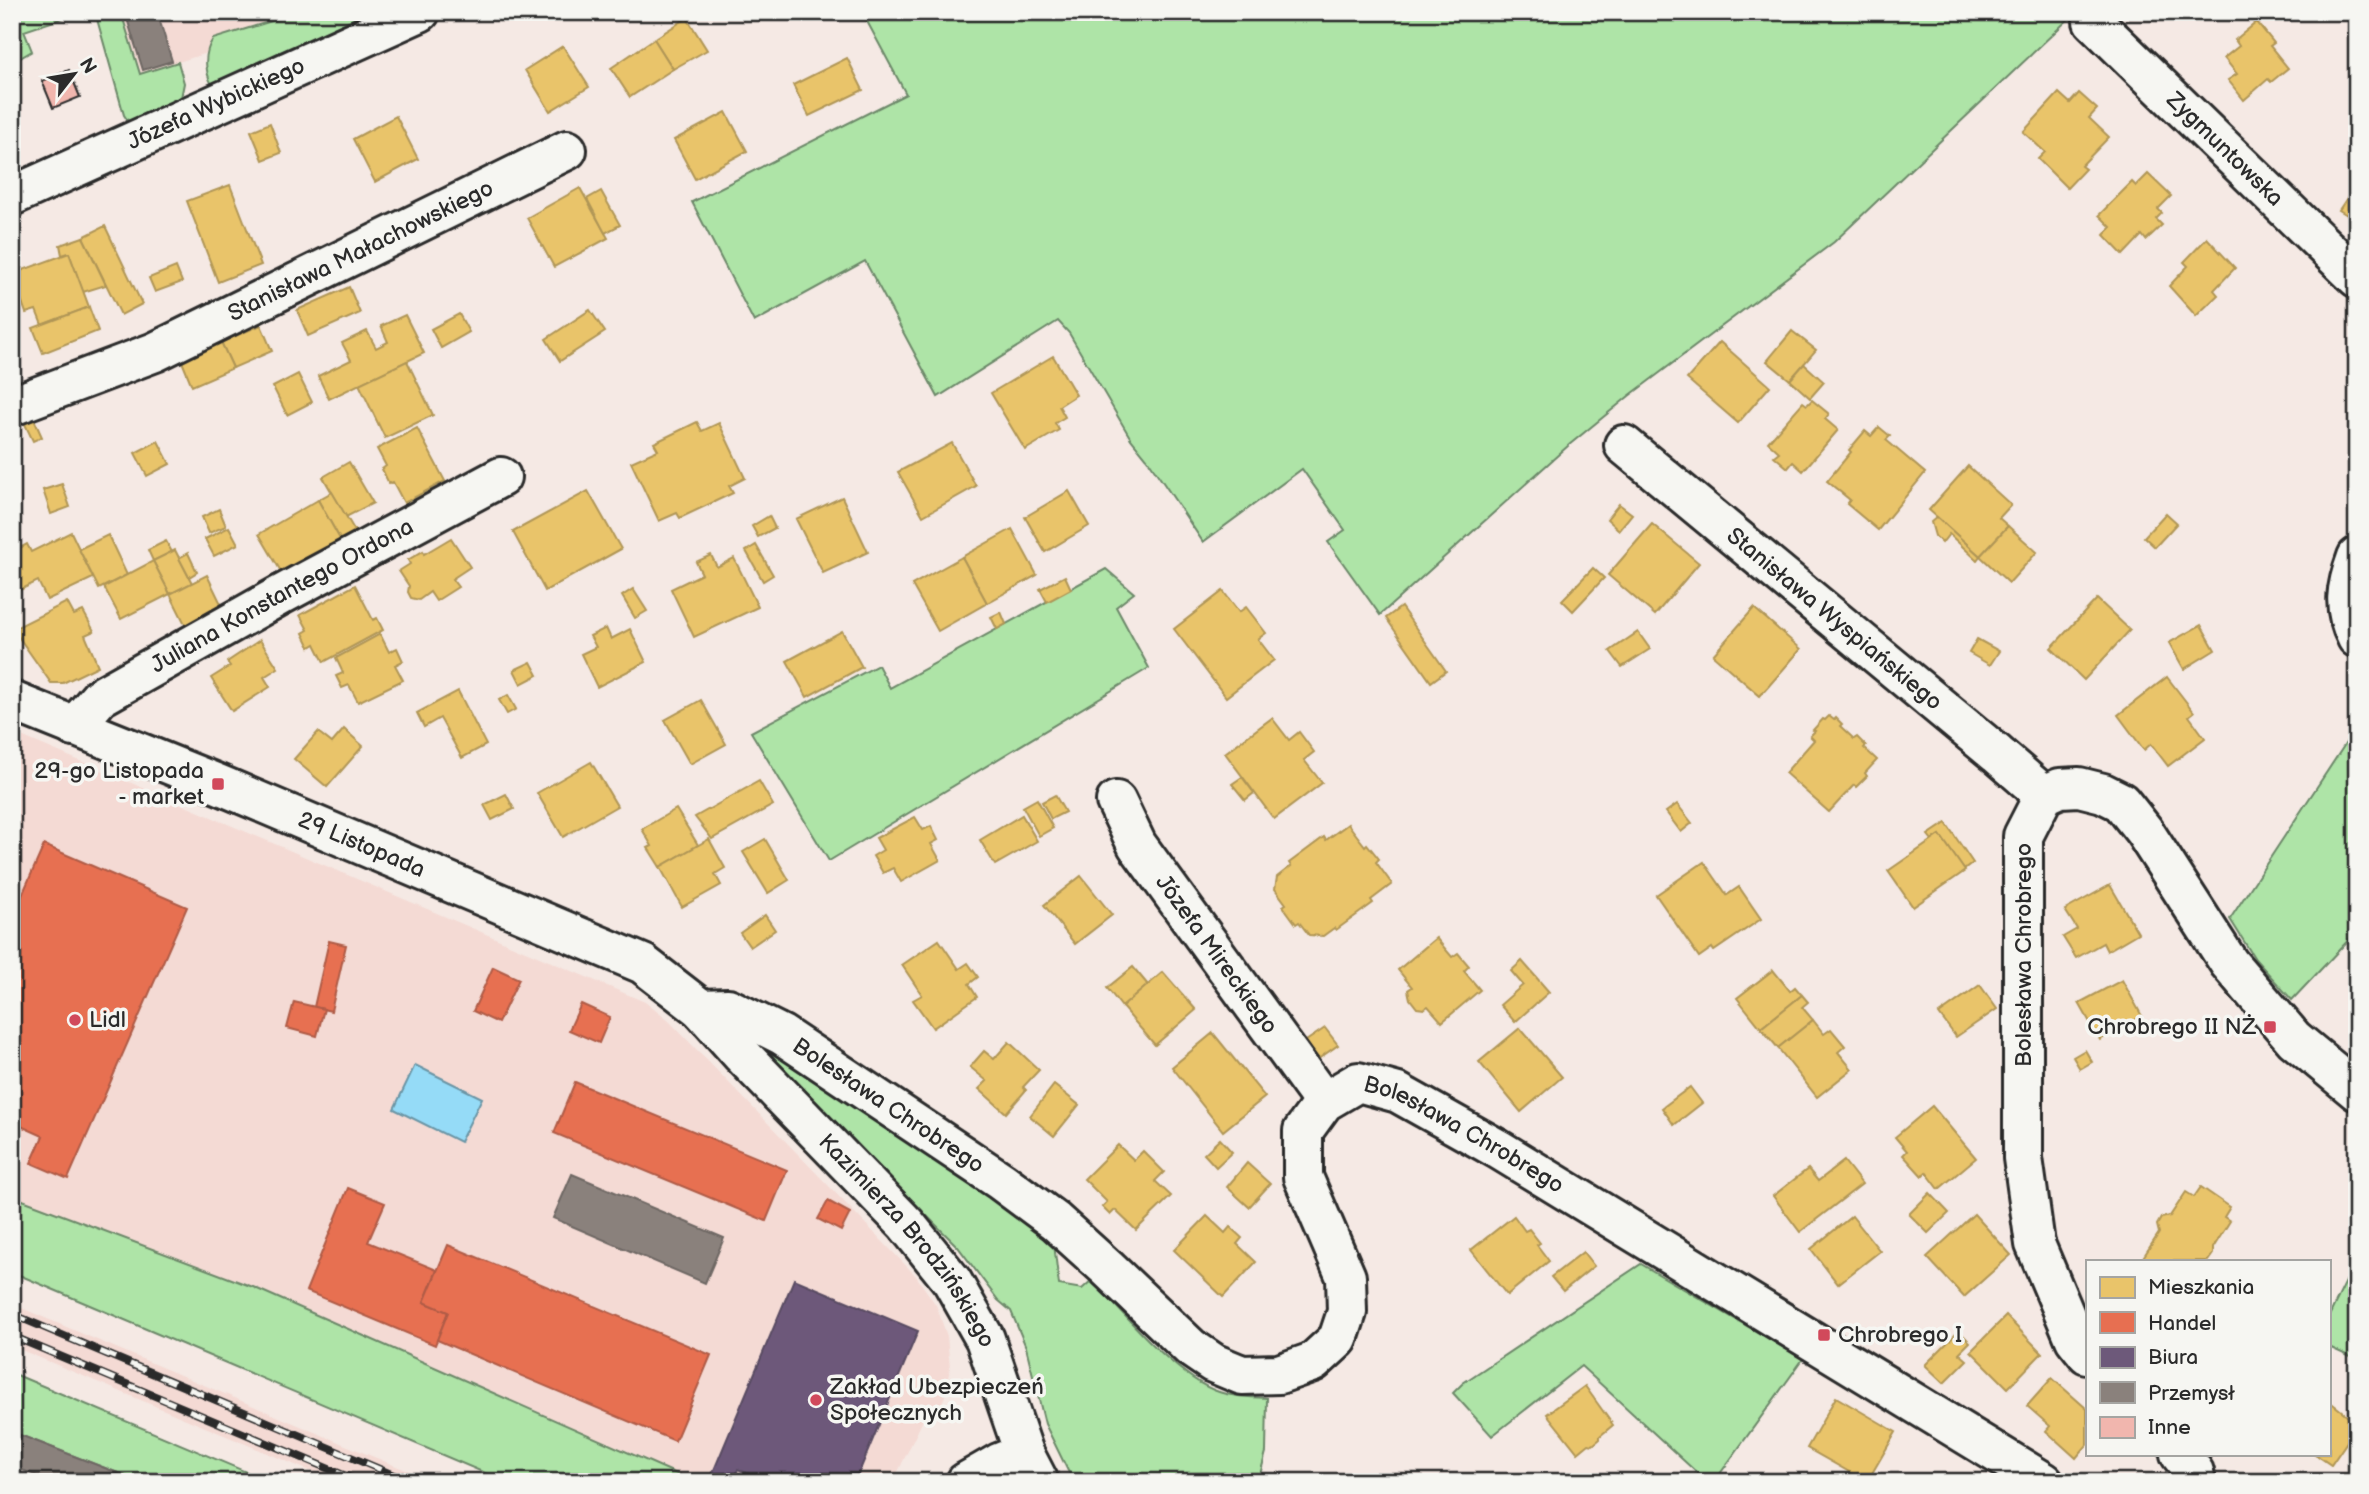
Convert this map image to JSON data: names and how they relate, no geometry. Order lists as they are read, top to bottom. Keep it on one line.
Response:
{"streets":{"street":["Józefa Wybickiego","Zygmuntowska","Stanisława Małachowskiego","Juliana Konstantego Ordona","Stanisława Wyspiańskiego","29 Listopada","Józefa Mireckiego","Bolesława Chrobrego","Kazimierza Brodzińskiego"]},"crossings":[["Juliana Konstantego Ordona","29 Listopada"],["Stanisława Wyspiańskiego","Bolesława Chrobrego"],["29 Listopada","Bolesława Chrobrego"],["29 Listopada","Kazimierza Brodzińskiego"],["Józefa Mireckiego","Bolesława Chrobrego"],["Bolesława Chrobrego","Kazimierza Brodzińskiego"]],"places":{"transit":["29-go Listopada - market","Chrobrego II NŻ","Chrobrego I"],"other":["Lidl","Zakład Ubezpieczeń Społecznych"]},"legend":["Mieszkania","Handel","Biura","Przemysł","Inne"],"north":"top right"}
